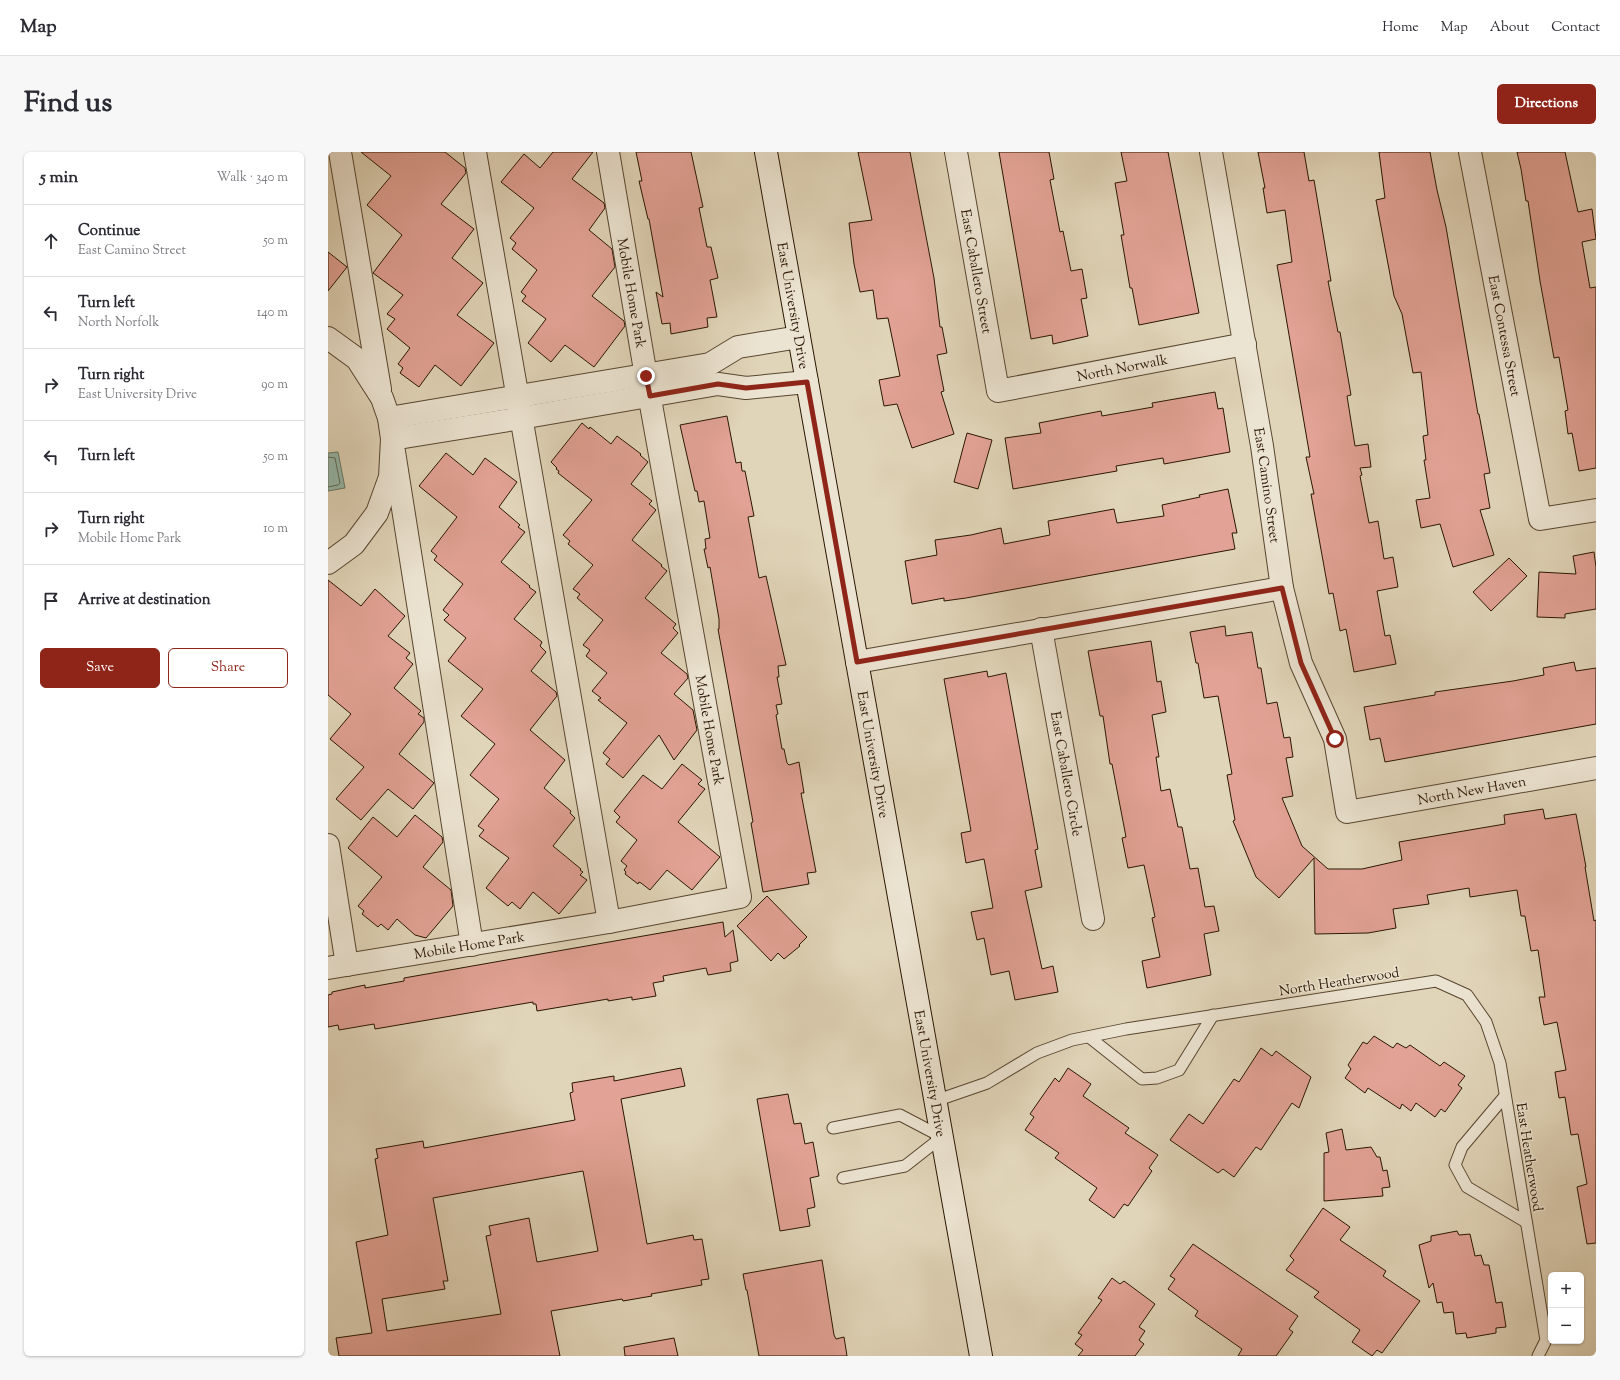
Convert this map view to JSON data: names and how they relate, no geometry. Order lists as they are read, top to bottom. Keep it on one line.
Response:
{"streets":{"street":["East Caballero Street","Mobile Home Park","East University Drive","East Contessa Street","North Norwalk","East Camino Street","East Caballero Circle","North New Haven"],"lane":["North Heatherwood","East Heatherwood"]},"crossings":[["East Caballero Street","North Norwalk"],["East University Drive","North Heatherwood"],["North Norwalk","East Camino Street"],["East Camino Street","North New Haven"],["North Heatherwood","East Heatherwood"]],"page":{"header":"Map","nav":["Home","Map","About","Contact"],"title":"Find us","buttons":["Directions",["Save","Share"]],"heading":["5 min","Walk · 340 m"],"list":[["Continue","East Camino Street","50 m"],["Turn left","North Norfolk","140 m"],["Turn right","East University Drive","90 m"],["Turn left","50 m"],["Turn right","Mobile Home Park","10 m"],"Arrive at destination"],"map_buttons":["+","−"]}}
